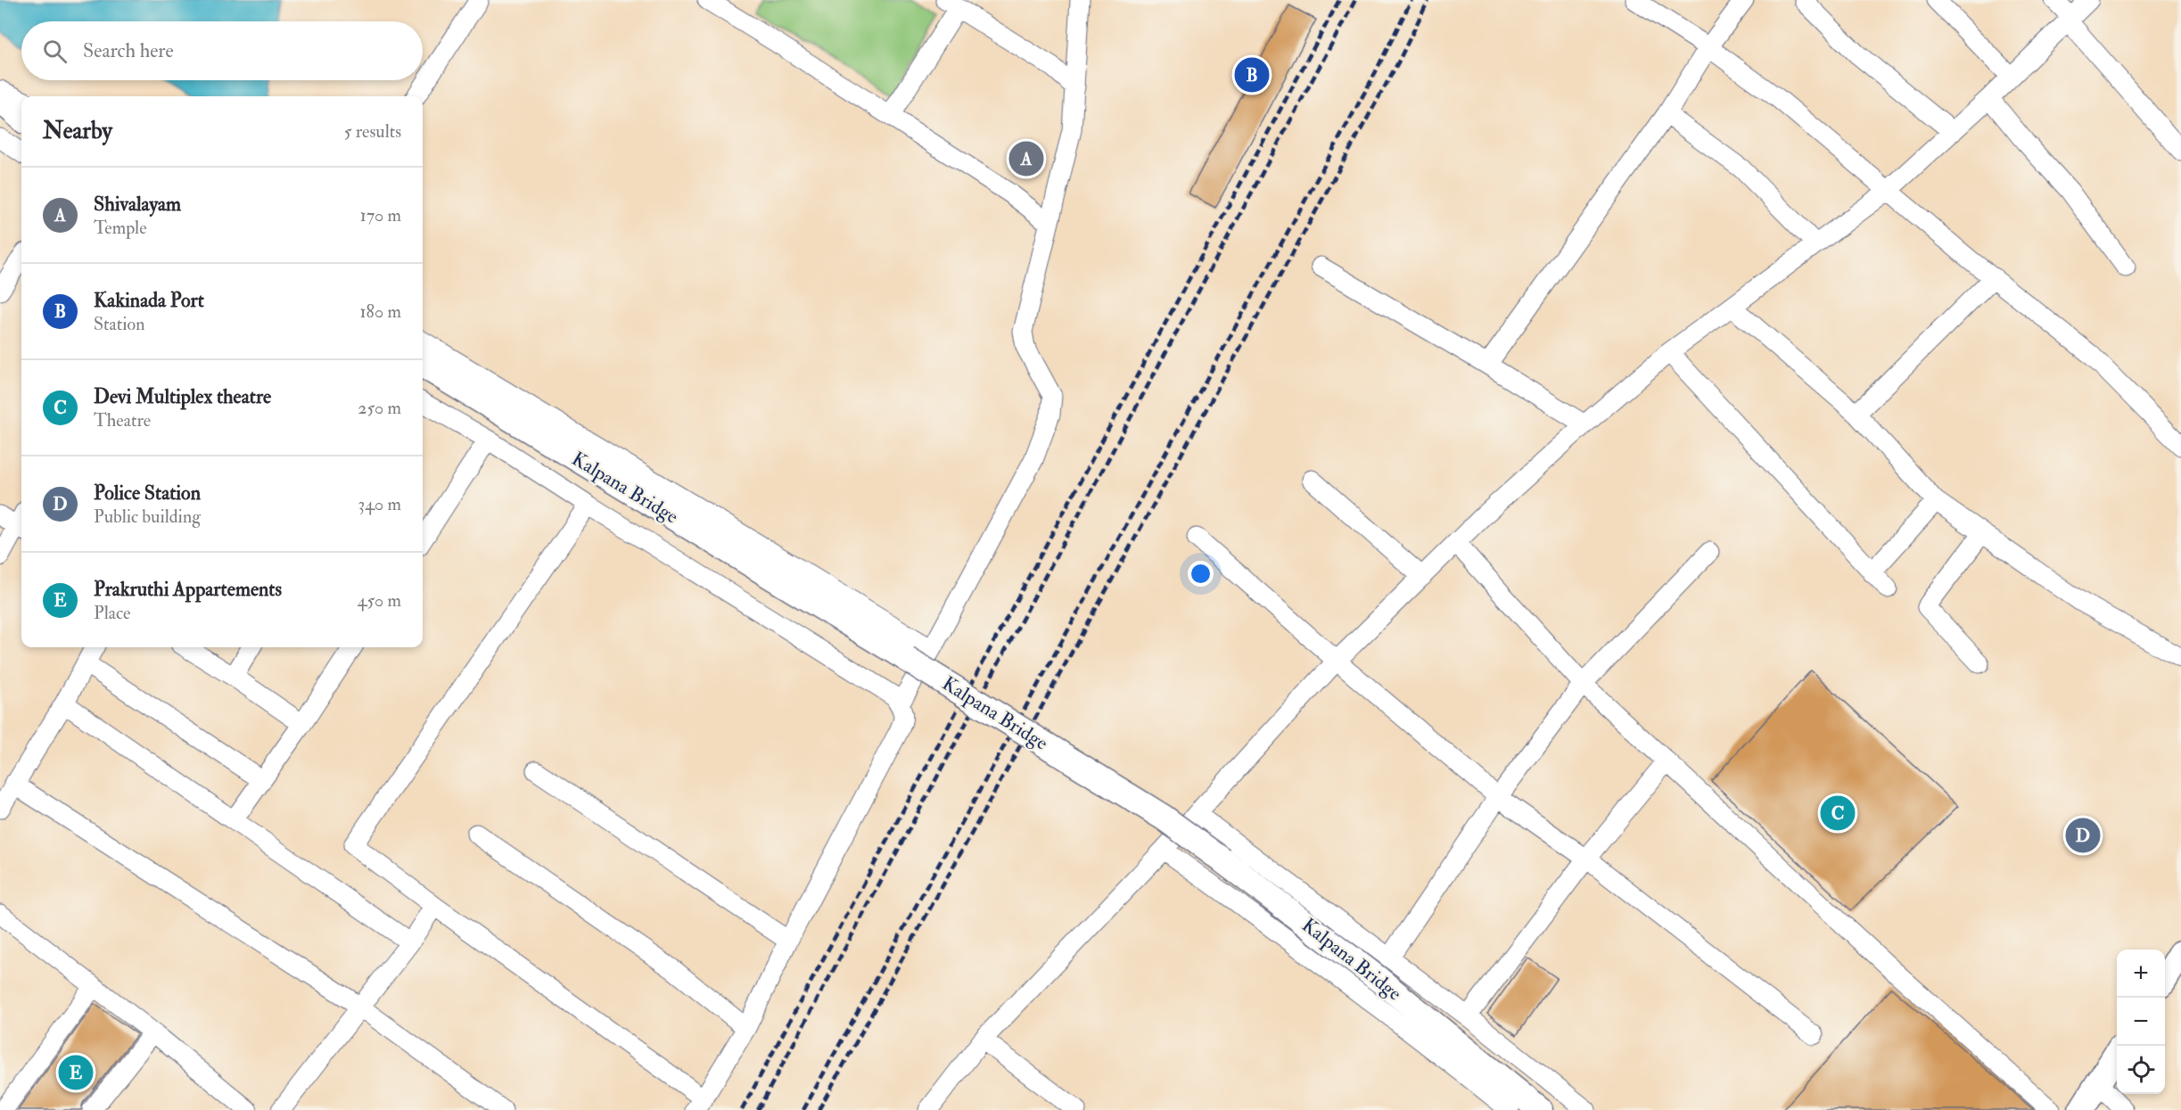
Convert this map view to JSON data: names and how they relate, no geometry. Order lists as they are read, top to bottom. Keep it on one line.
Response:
{"streets":{"main road":["Kalpana Bridge"]},"page":{"search":"Search here","pins":["B","A","C","D","E"],"heading":["Nearby","5 results"],"list":[{"mark":"A","name":"Shivalayam","note":"Temple","value":"170 m"},{"mark":"B","name":"Kakinada Port","note":"Station","value":"180 m"},{"mark":"C","name":"Devi Multiplex theatre","note":"Theatre","value":"250 m"},{"mark":"D","name":"Police Station","note":"Public building","value":"340 m"},{"mark":"E","name":"Prakruthi Appartements","note":"Place","value":"450 m"}],"map_buttons":["+","−"]}}
